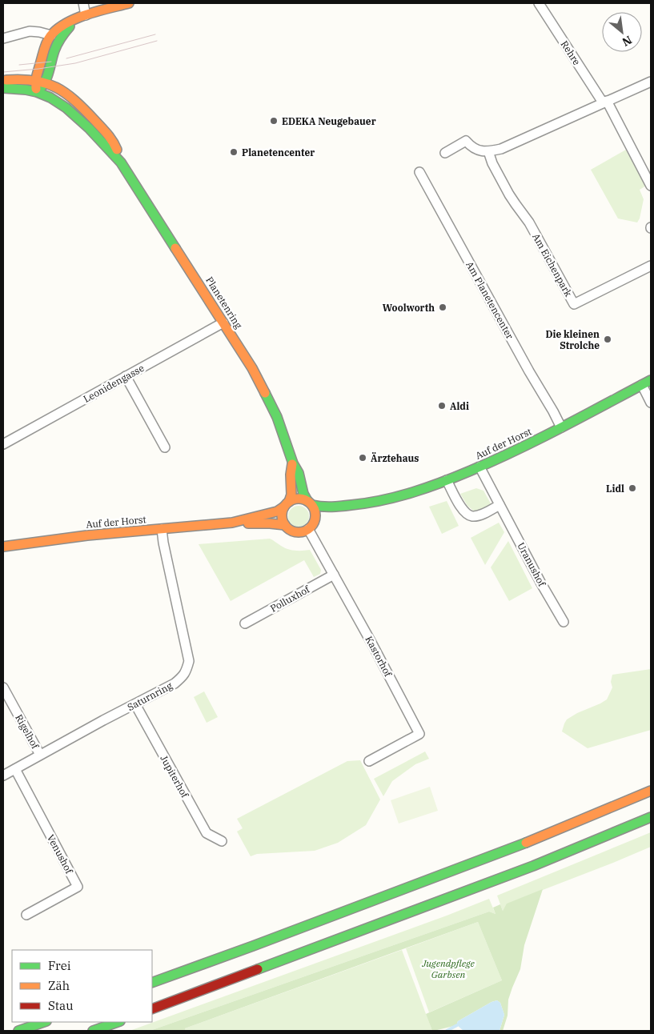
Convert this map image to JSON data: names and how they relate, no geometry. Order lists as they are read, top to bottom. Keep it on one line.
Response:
{"streets":{"main road":["Planetenring","Auf der Horst"],"street":["Rehre","Am Eichenpark","Am Planetencenter","Leonidengasse","Uranushof","Polluxhof","Kastorhof","Saturnring","Rigelhof","Jupiterhof","Venushof"]},"crossings":[["Am Planetencenter","Auf der Horst"],["Planetenring","Leonidengasse"],["Planetenring","Auf der Horst"],["Planetenring","Kastorhof"],["Auf der Horst","Uranushof"],["Auf der Horst","Kastorhof"],["Auf der Horst","Saturnring"],["Polluxhof","Kastorhof"],["Saturnring","Rigelhof"],["Saturnring","Jupiterhof"],["Saturnring","Venushof"]],"parks":["Jugendpflege Garbsen"],"places":["EDEKA Neugebauer","Planetencenter","Woolworth","Die kleinen Strolche","Aldi","Ärztehaus","Lidl"],"legend":["Frei","Zäh","Stau"],"north":"bottom right"}
